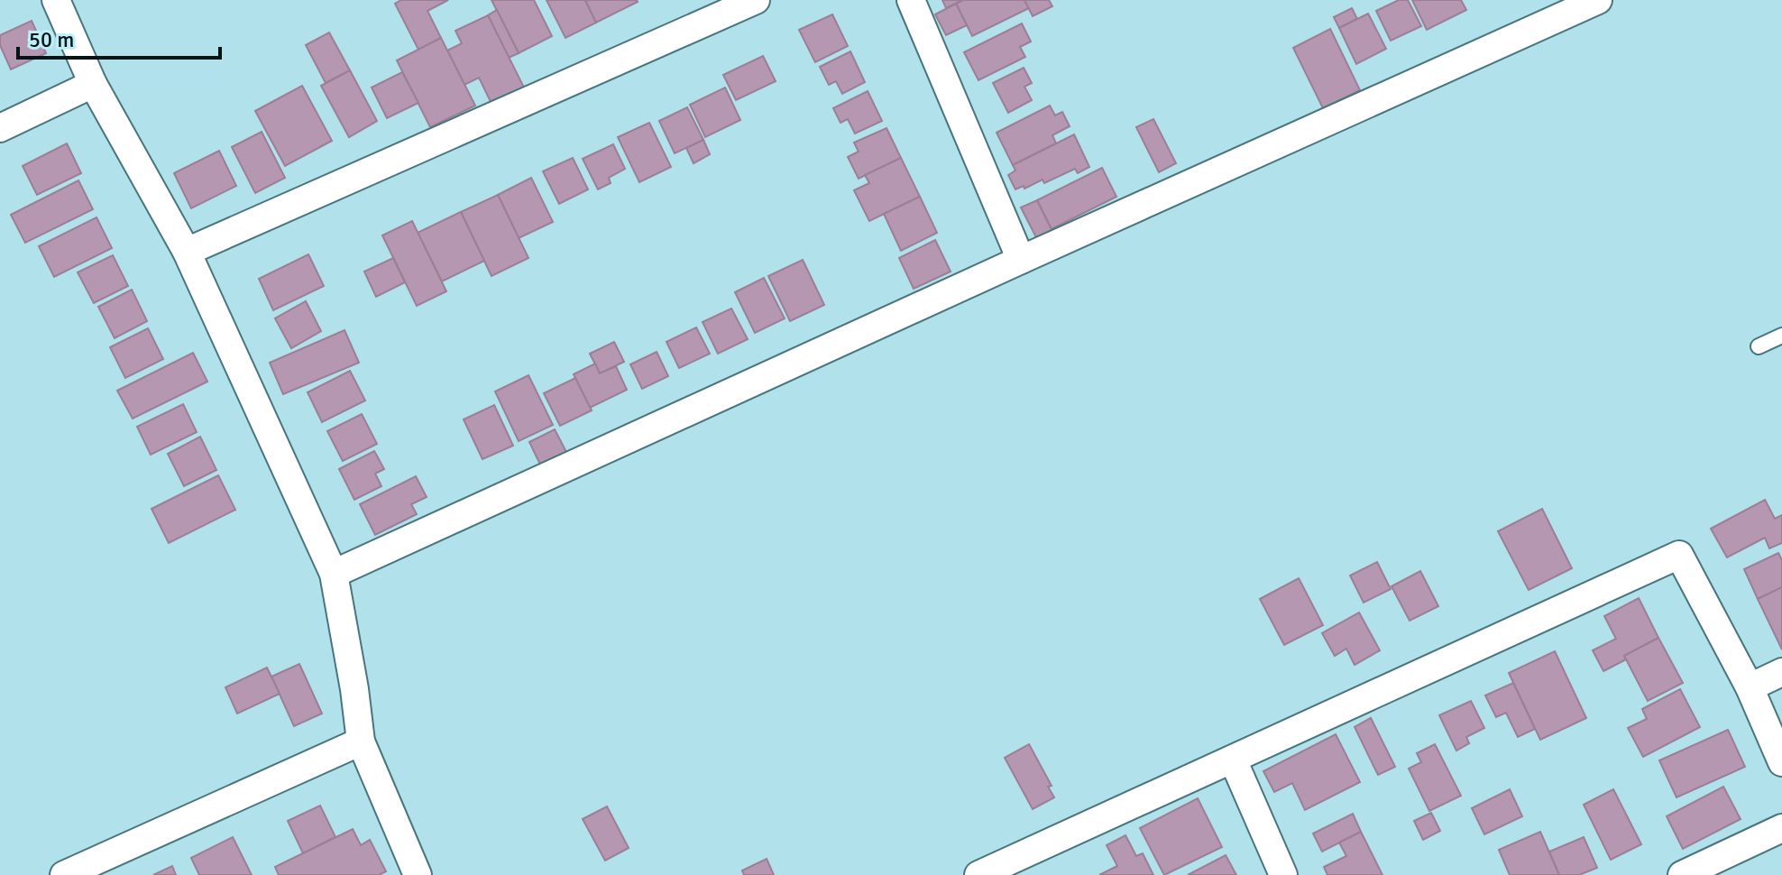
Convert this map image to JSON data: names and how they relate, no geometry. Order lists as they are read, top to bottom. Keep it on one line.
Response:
{"scale_bar":"50 m"}
